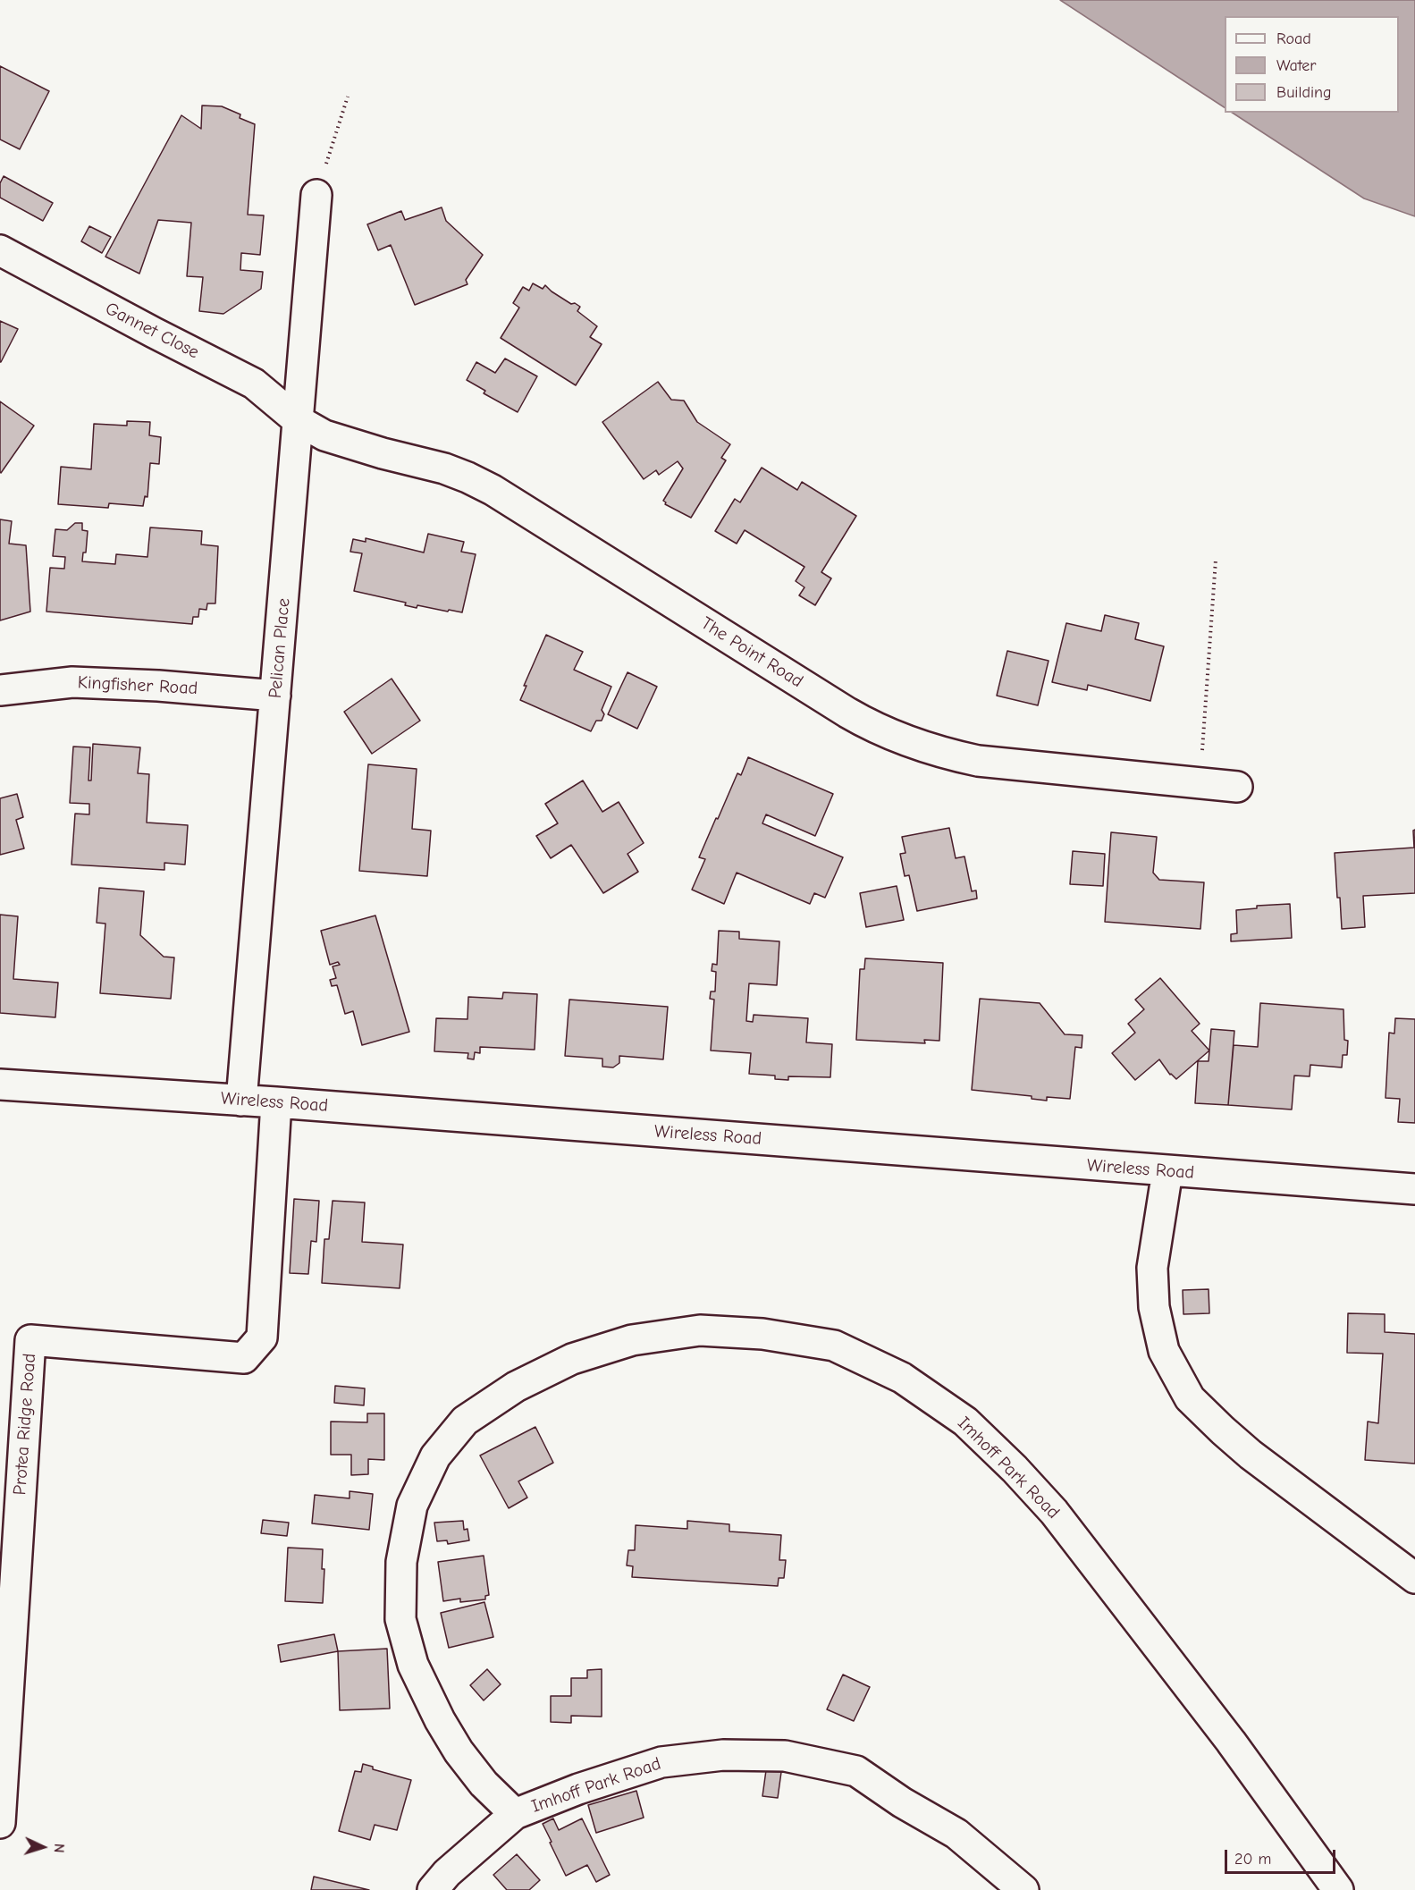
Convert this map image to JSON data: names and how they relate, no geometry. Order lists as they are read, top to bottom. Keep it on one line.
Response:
{"streets":{"street":["Gannet Close","Pelican Place","The Point Road","Kingfisher Road","Wireless Road","Protea Ridge Road","Imhoff Park Road"]},"crossings":[["Gannet Close","Pelican Place"],["Gannet Close","The Point Road"],["Pelican Place","The Point Road"],["Pelican Place","Kingfisher Road"],["Pelican Place","Wireless Road"],["Wireless Road","Protea Ridge Road"]],"legend":["Road","Water","Building"],"scale_bar":"20 m","north":"right"}
